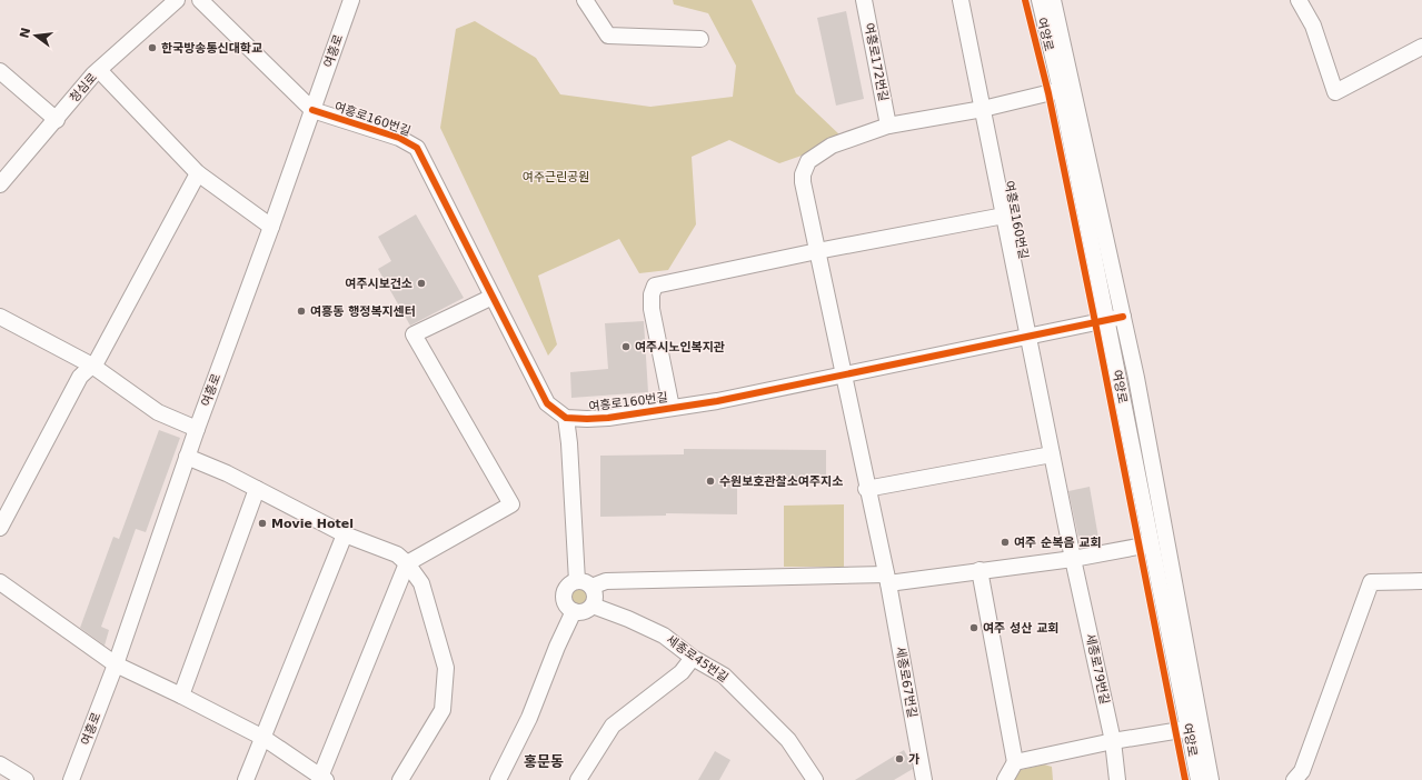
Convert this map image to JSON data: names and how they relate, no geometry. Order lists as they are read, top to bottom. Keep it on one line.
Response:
{"streets":{"street":["여양로","여흥로","여흥로172번길","청심로","여흥로160번길","세종로45번길","세종로79번길","세종로67번길"]},"crossings":[["여양로","여흥로160번길"],["여흥로","여흥로160번길"],["여흥로160번길","세종로79번길"]],"districts":["홍문동"],"parks":["여주근린공원"],"places":["한국방송통신대학교","여주시보건소","여흥동 행정복지센터","여주시노인복지관","수원보호관찰소여주지소","Movie Hotel","여주 순복음 교회","여주 성산 교회","가"],"north":"left"}
